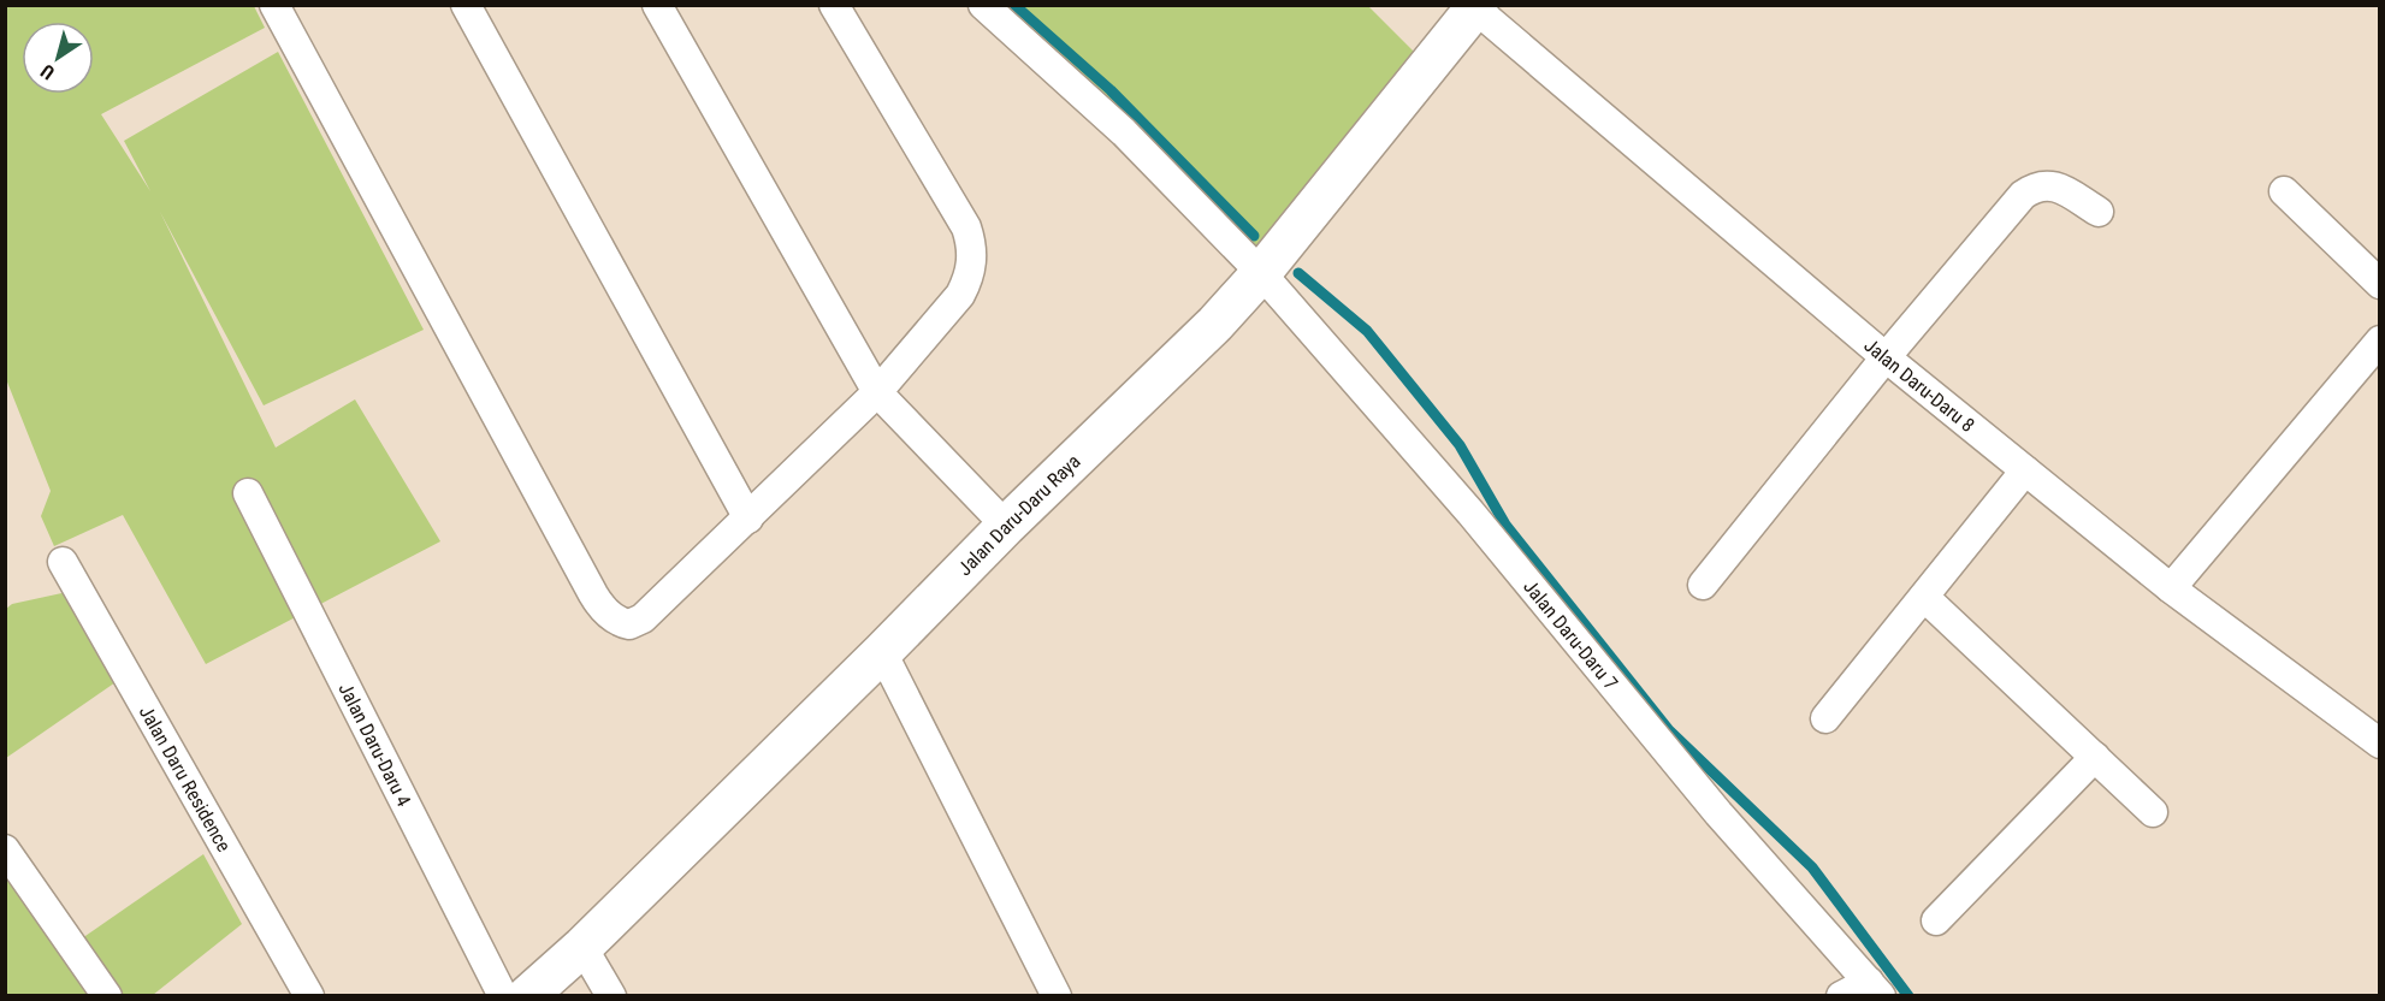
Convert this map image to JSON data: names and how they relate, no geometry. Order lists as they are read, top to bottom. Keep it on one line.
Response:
{"streets":{"main road":["Jalan Daru-Daru Raya"],"street":["Jalan Daru-Daru 8","Jalan Daru-Daru 7","Jalan Daru-Daru 4","Jalan Daru Residence"]},"crossings":[["Jalan Daru-Daru 8","Jalan Daru-Daru Raya"],["Jalan Daru-Daru Raya","Jalan Daru-Daru 7"]],"north":"bottom left"}
